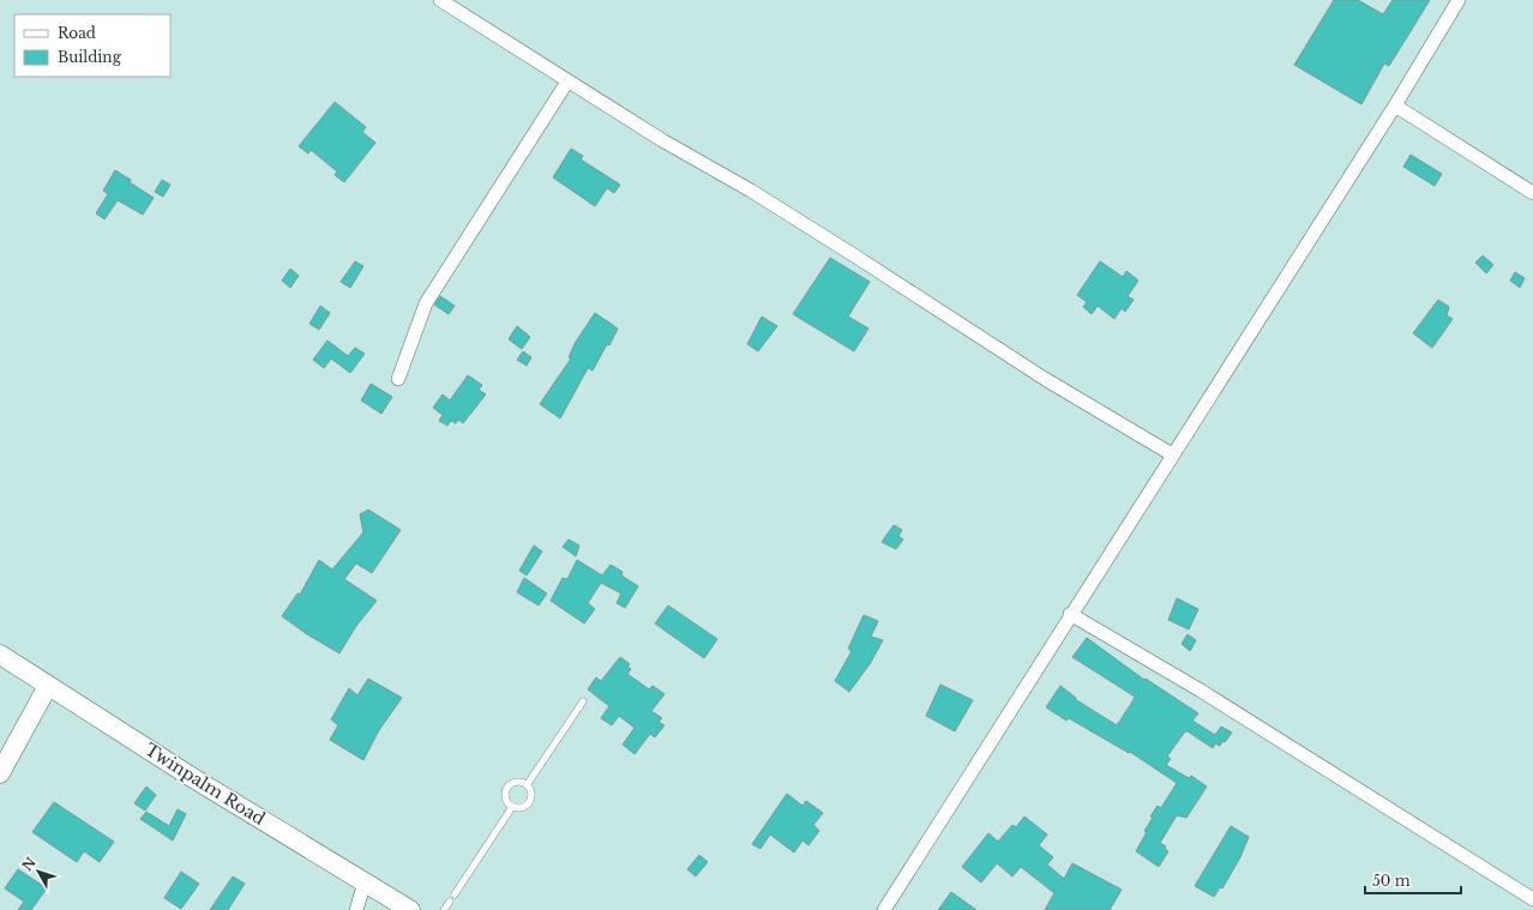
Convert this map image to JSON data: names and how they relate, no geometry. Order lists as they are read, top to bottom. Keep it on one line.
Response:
{"streets":{"main road":["Twinpalm Road"]},"legend":["Road","Building"],"scale_bar":"50 m","north":"top left"}
